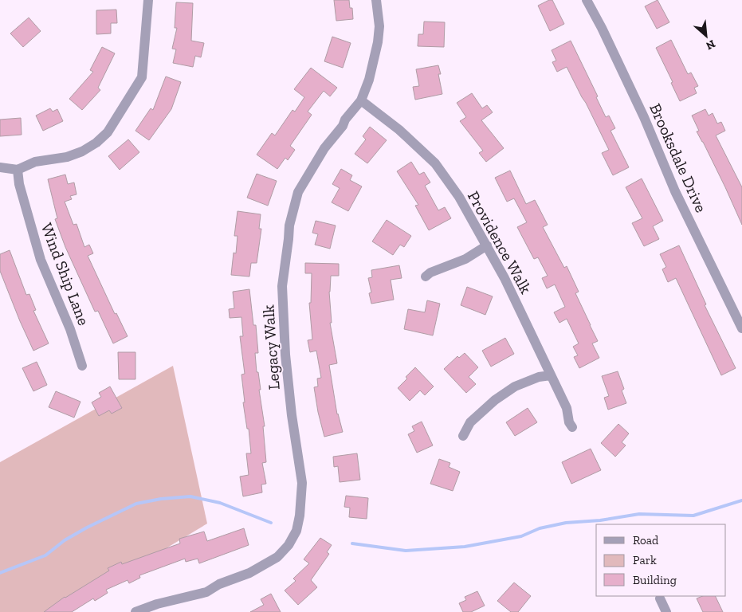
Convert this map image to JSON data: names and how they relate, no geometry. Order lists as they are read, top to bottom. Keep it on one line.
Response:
{"streets":{"street":["Brooksdale Drive","Providence Walk","Wind Ship Lane","Legacy Walk"]},"crossings":[["Providence Walk","Legacy Walk"]],"legend":["Road","Park","Building"],"north":"bottom right"}
